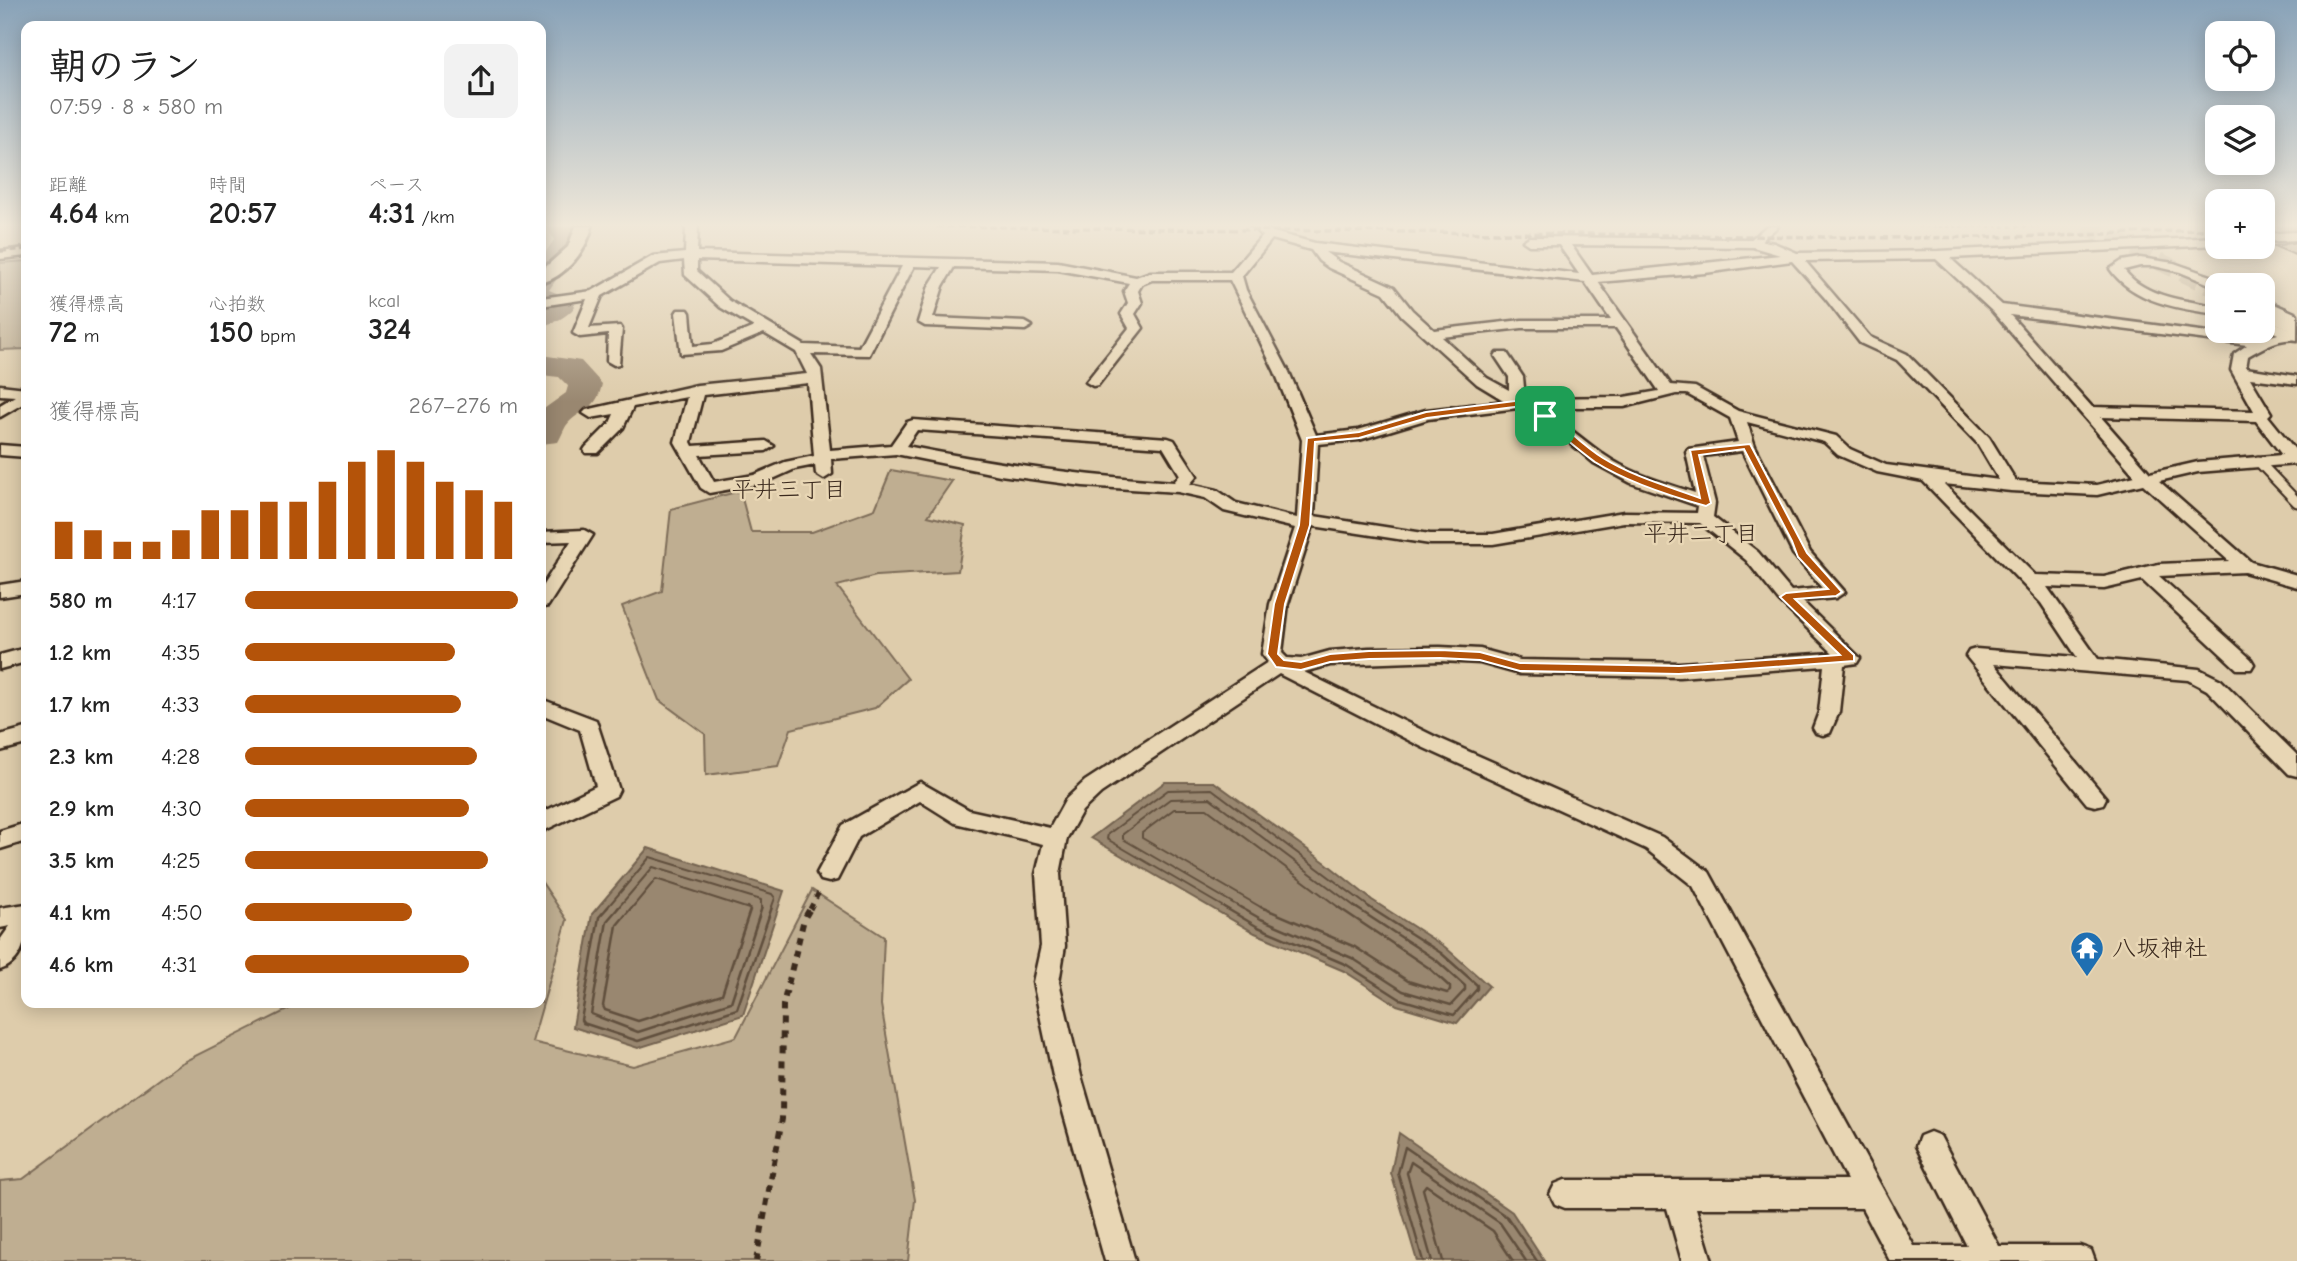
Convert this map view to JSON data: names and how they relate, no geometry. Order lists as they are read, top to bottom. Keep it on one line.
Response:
{"districts":["平井三丁目","平井二丁目"],"places":{"temple":["八坂神社"]},"page":{"map_buttons":["+","−"],"heading":["朝のラン","07:59 · 8 × 580 m"],"stats":[["距離","4.64 km"],["時間","20:57"],["ペース","4:31 /km"],["獲得標高","72 m"],["心拍数","150 bpm"],["kcal","324"]],"chart":["獲得標高","267–276 m"],"list":[{"name":"580 m","note":"4:17"},{"name":"1.2 km","note":"4:35"},{"name":"1.7 km","note":"4:33"},{"name":"2.3 km","note":"4:28"},{"name":"2.9 km","note":"4:30"},{"name":"3.5 km","note":"4:25"},{"name":"4.1 km","note":"4:50"},{"name":"4.6 km","note":"4:31"}]}}
